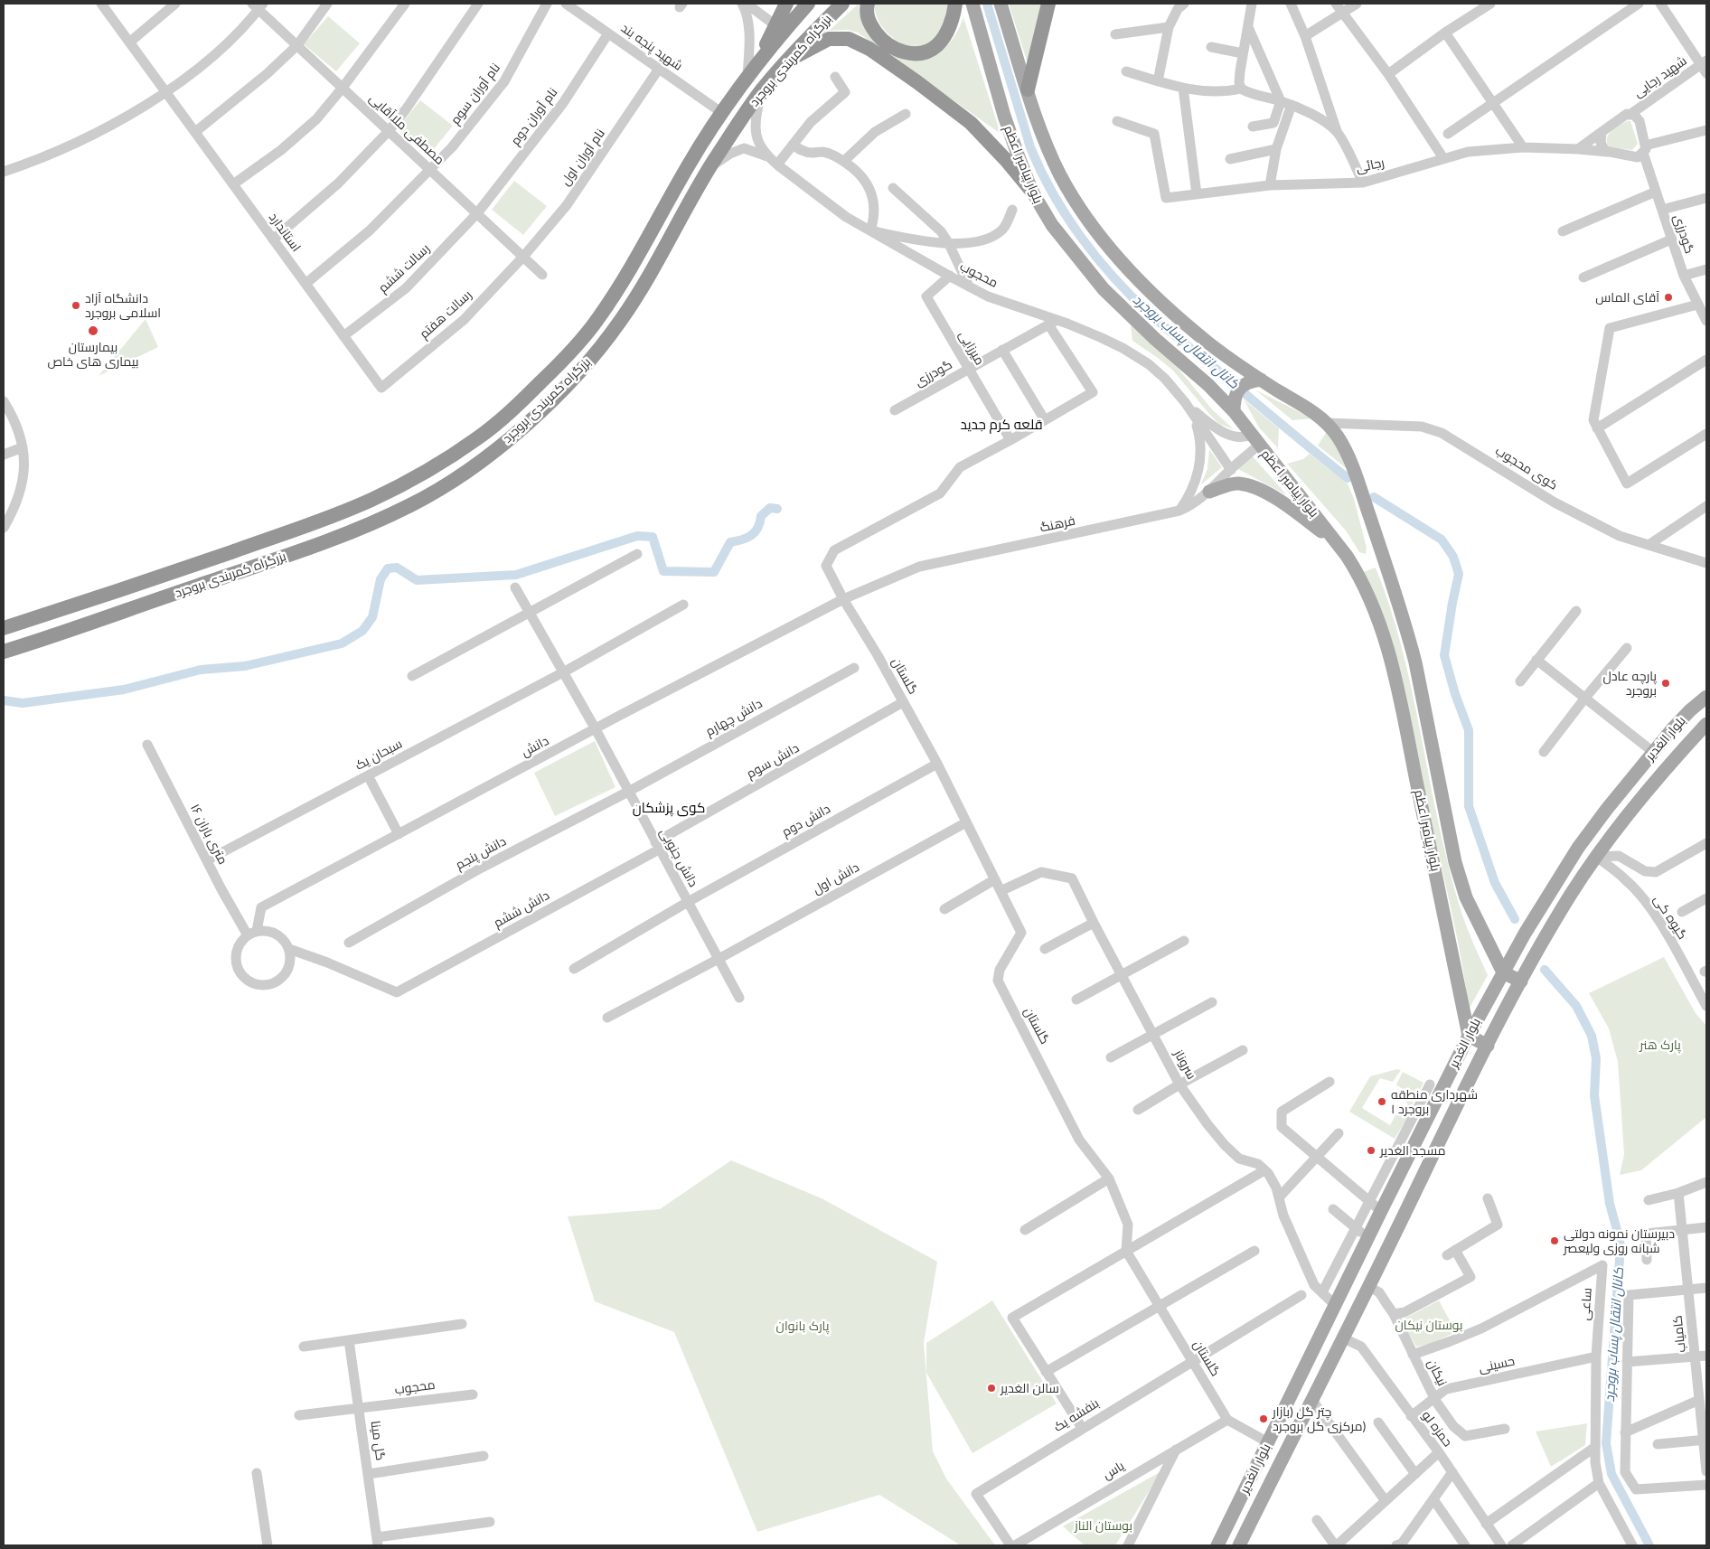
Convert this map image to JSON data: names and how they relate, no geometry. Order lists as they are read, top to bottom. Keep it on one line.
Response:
{"streets":{"highway":["بزرگراه کمربندی بروجرد"],"main road":["بلوار پیامبر اعظم","بلوار الغدیر"],"street":["شهید پنجه بند","شهید رجایی","نام آوران سوم","نام آوران دوم","مصطفی ملاآقایی","نام آوران اول","رجائی","استاندارد","گودرزی","رسالت ششم","محجوب","رسالت هفتم","میرزایی","کوی محجوب","فرهنگ","گلستان","دانش چهارم","دانش","سبحان یک","دانش سوم","دانش دوم","۱۶ متری باران","دانش پنجم","دانش جنوبی","دانش اول","دانش ششم","گیوه کی","سروناز","ساعی","کامیاب","حسینی","نیکان","بنفشه یک","حمزه لو","گل مینا","یاس"]},"crossings":[["شهید پنجه بند","بزرگراه کمربندی بروجرد"],["شهید پنجه بند","نام آوران دوم"],["شهید پنجه بند","نام آوران اول"],["شهید رجایی","رجائی"],["شهید رجایی","گودرزی"],["نام آوران سوم","مصطفی ملاآقایی"],["نام آوران سوم","استاندارد"],["نام آوران دوم","مصطفی ملاآقایی"],["نام آوران دوم","رسالت ششم"],["مصطفی ملاآقایی","نام آوران اول"],["مصطفی ملاآقایی","رسالت ششم"],["مصطفی ملاآقایی","رسالت هفتم"],["نام آوران اول","رسالت هفتم"],["بلوار پیامبر اعظم","کوی محجوب"],["بلوار پیامبر اعظم","فرهنگ"],["بلوار پیامبر اعظم","بلوار الغدیر"],["رجائی","گودرزی"],["استاندارد","رسالت ششم"],["استاندارد","رسالت هفتم"],["گودرزی","محجوب"],["گودرزی","میرزایی"],["محجوب","میرزایی"],["محجوب","گل مینا"],["میرزایی","گلستان"],["فرهنگ","گلستان"],["فرهنگ","دانش"],["گلستان","بلوار الغدیر"],["گلستان","دانش"],["گلستان","دانش سوم"],["گلستان","دانش دوم"],["گلستان","دانش اول"],["گلستان","سروناز"],["گلستان","بنفشه یک"],["گلستان","یاس"],["دانش چهارم","دانش پنجم"],["دانش چهارم","دانش جنوبی"],["بلوار الغدیر","گیوه کی"],["بلوار الغدیر","سروناز"],["بلوار الغدیر","نیکان"],["بلوار الغدیر","حمزه لو"],["دانش","۱۶ متری باران"],["دانش","دانش جنوبی"],["دانش","دانش ششم"],["سبحان یک","۱۶ متری باران"],["سبحان یک","دانش جنوبی"],["دانش سوم","دانش جنوبی"],["دانش سوم","دانش ششم"],["دانش دوم","دانش جنوبی"],["۱۶ متری باران","دانش ششم"],["دانش پنجم","دانش جنوبی"],["دانش جنوبی","دانش اول"],["دانش جنوبی","دانش ششم"],["ساعی","حسینی"],["ساعی","نیکان"],["حسینی","نیکان"],["حسینی","حمزه لو"]],"districts":["قلعه کرم جدید","کوی پزشکان"],"water":["کانال انتقال پساب بروجرد"],"parks":["پارک هنر","بوستان نیکان","پارک بانوان","بوستان الناز"],"places":["آقای الماس","دانشگاه آزاد اسلامی بروجرد","بیمارستان بیماری های خاص","پارچه عادل بروجرد","شهرداری منطقه ۱ بروجرد","مسجد الغدیر","دبیرستان نمونه دولتی شبانه روزی ولیعصر","سالن الغدیر","چتر گل (بازار مرکزی گل بروجرد)"]}
